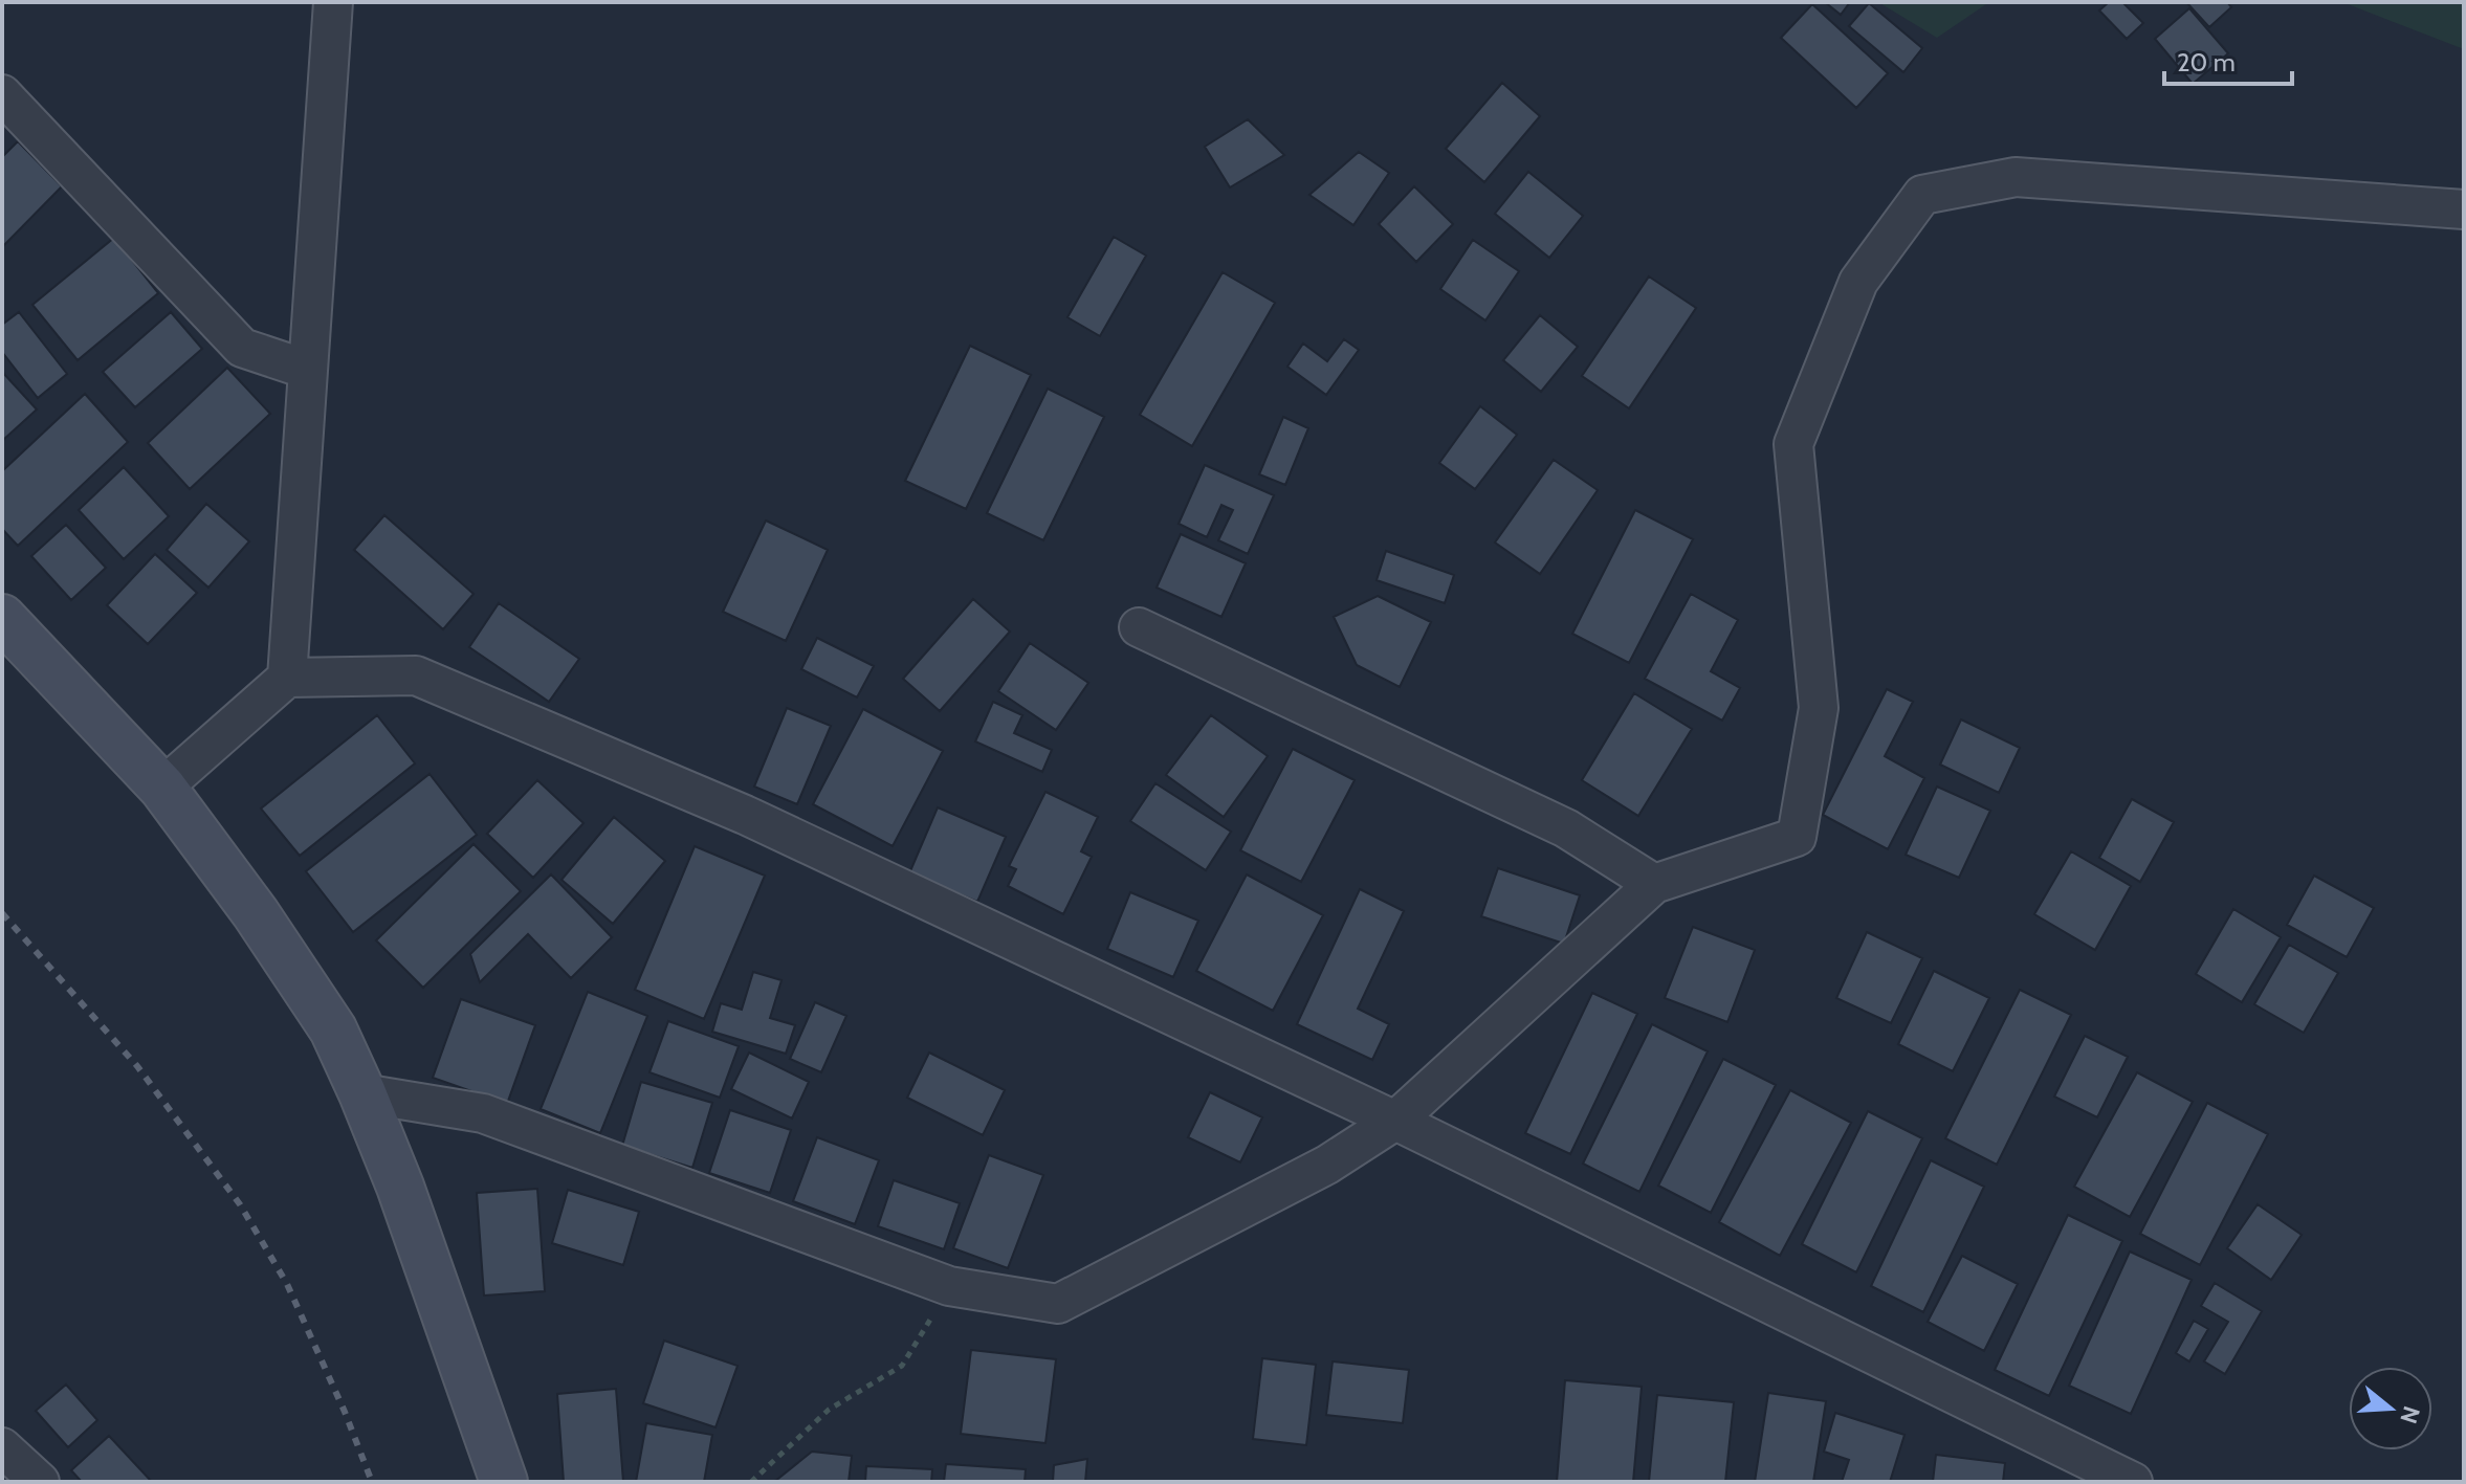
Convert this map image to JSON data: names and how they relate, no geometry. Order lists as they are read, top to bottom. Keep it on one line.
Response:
{"scale_bar":"20 m","north":"right"}
